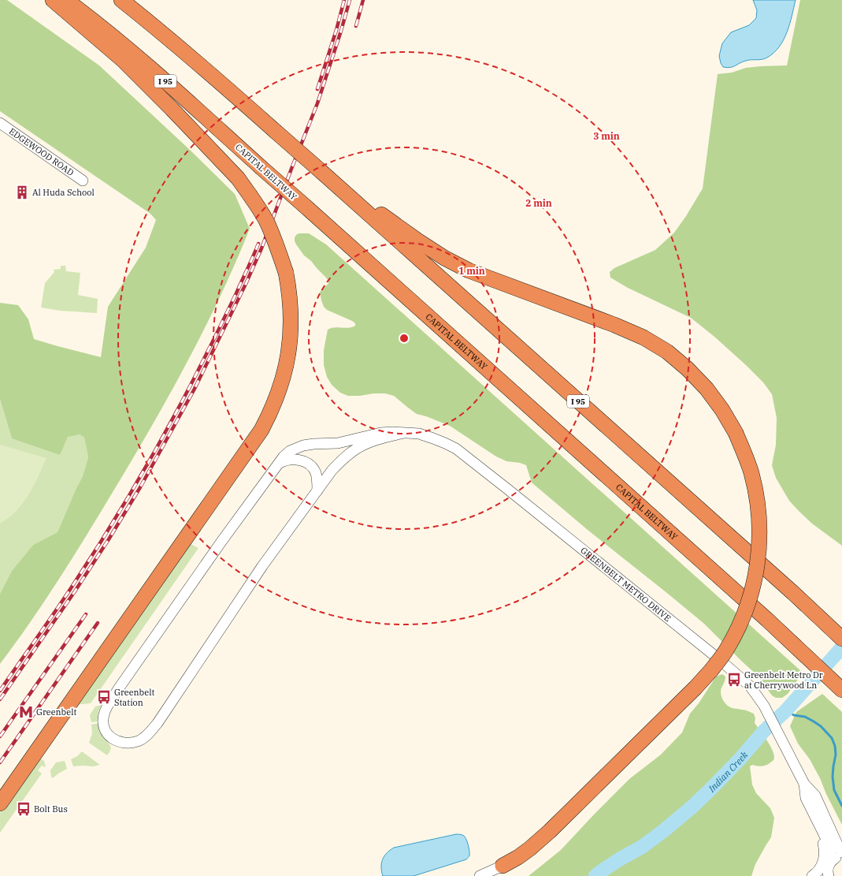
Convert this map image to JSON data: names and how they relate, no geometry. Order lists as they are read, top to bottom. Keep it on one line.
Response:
{"streets":{"highway":["I 95","CAPITAL BELTWAY"],"street":["EDGEWOOD ROAD","GREENBELT METRO DRIVE"]},"water":["Indian Creek"],"places":{"building":["Al Huda School"],"bus stop":["Greenbelt Metro Dr at Cherrywood Ln","Greenbelt Station","Bolt Bus"],"metro station":["Greenbelt"]},"rings":["3 min","2 min","1 min"]}
